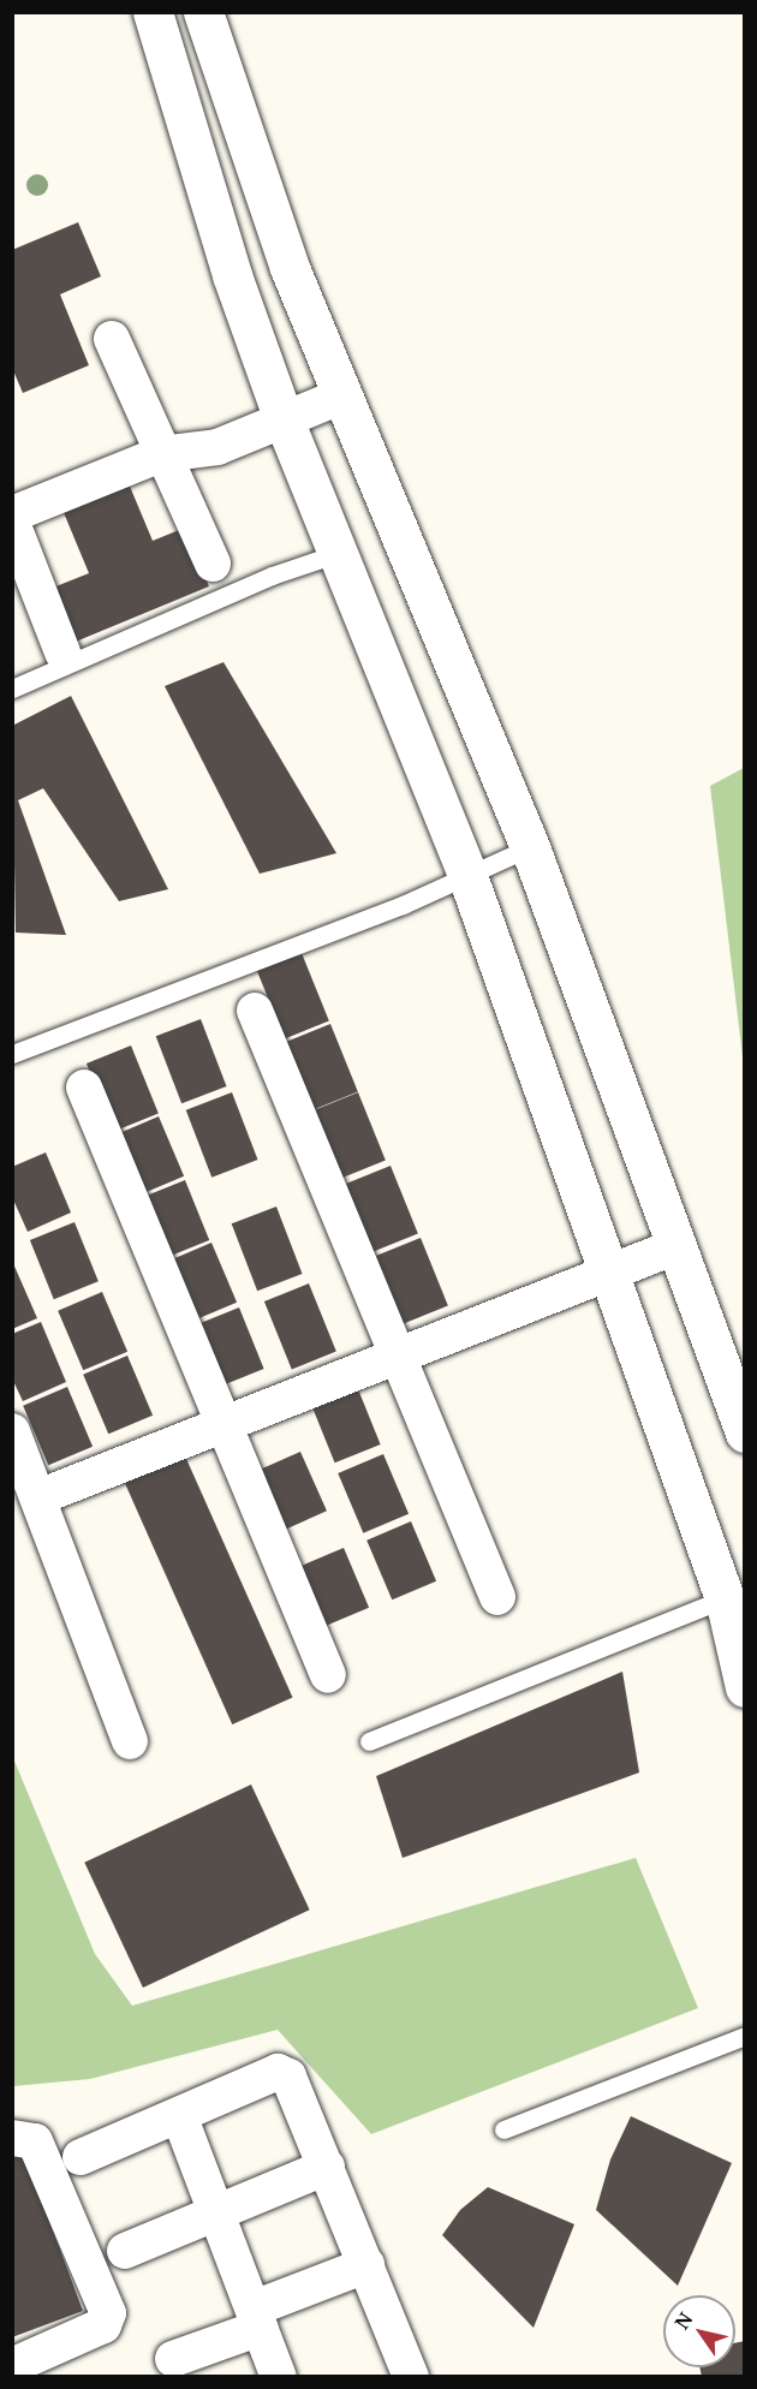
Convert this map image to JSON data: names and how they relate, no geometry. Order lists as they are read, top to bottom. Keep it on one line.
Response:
{"north":"top left"}
